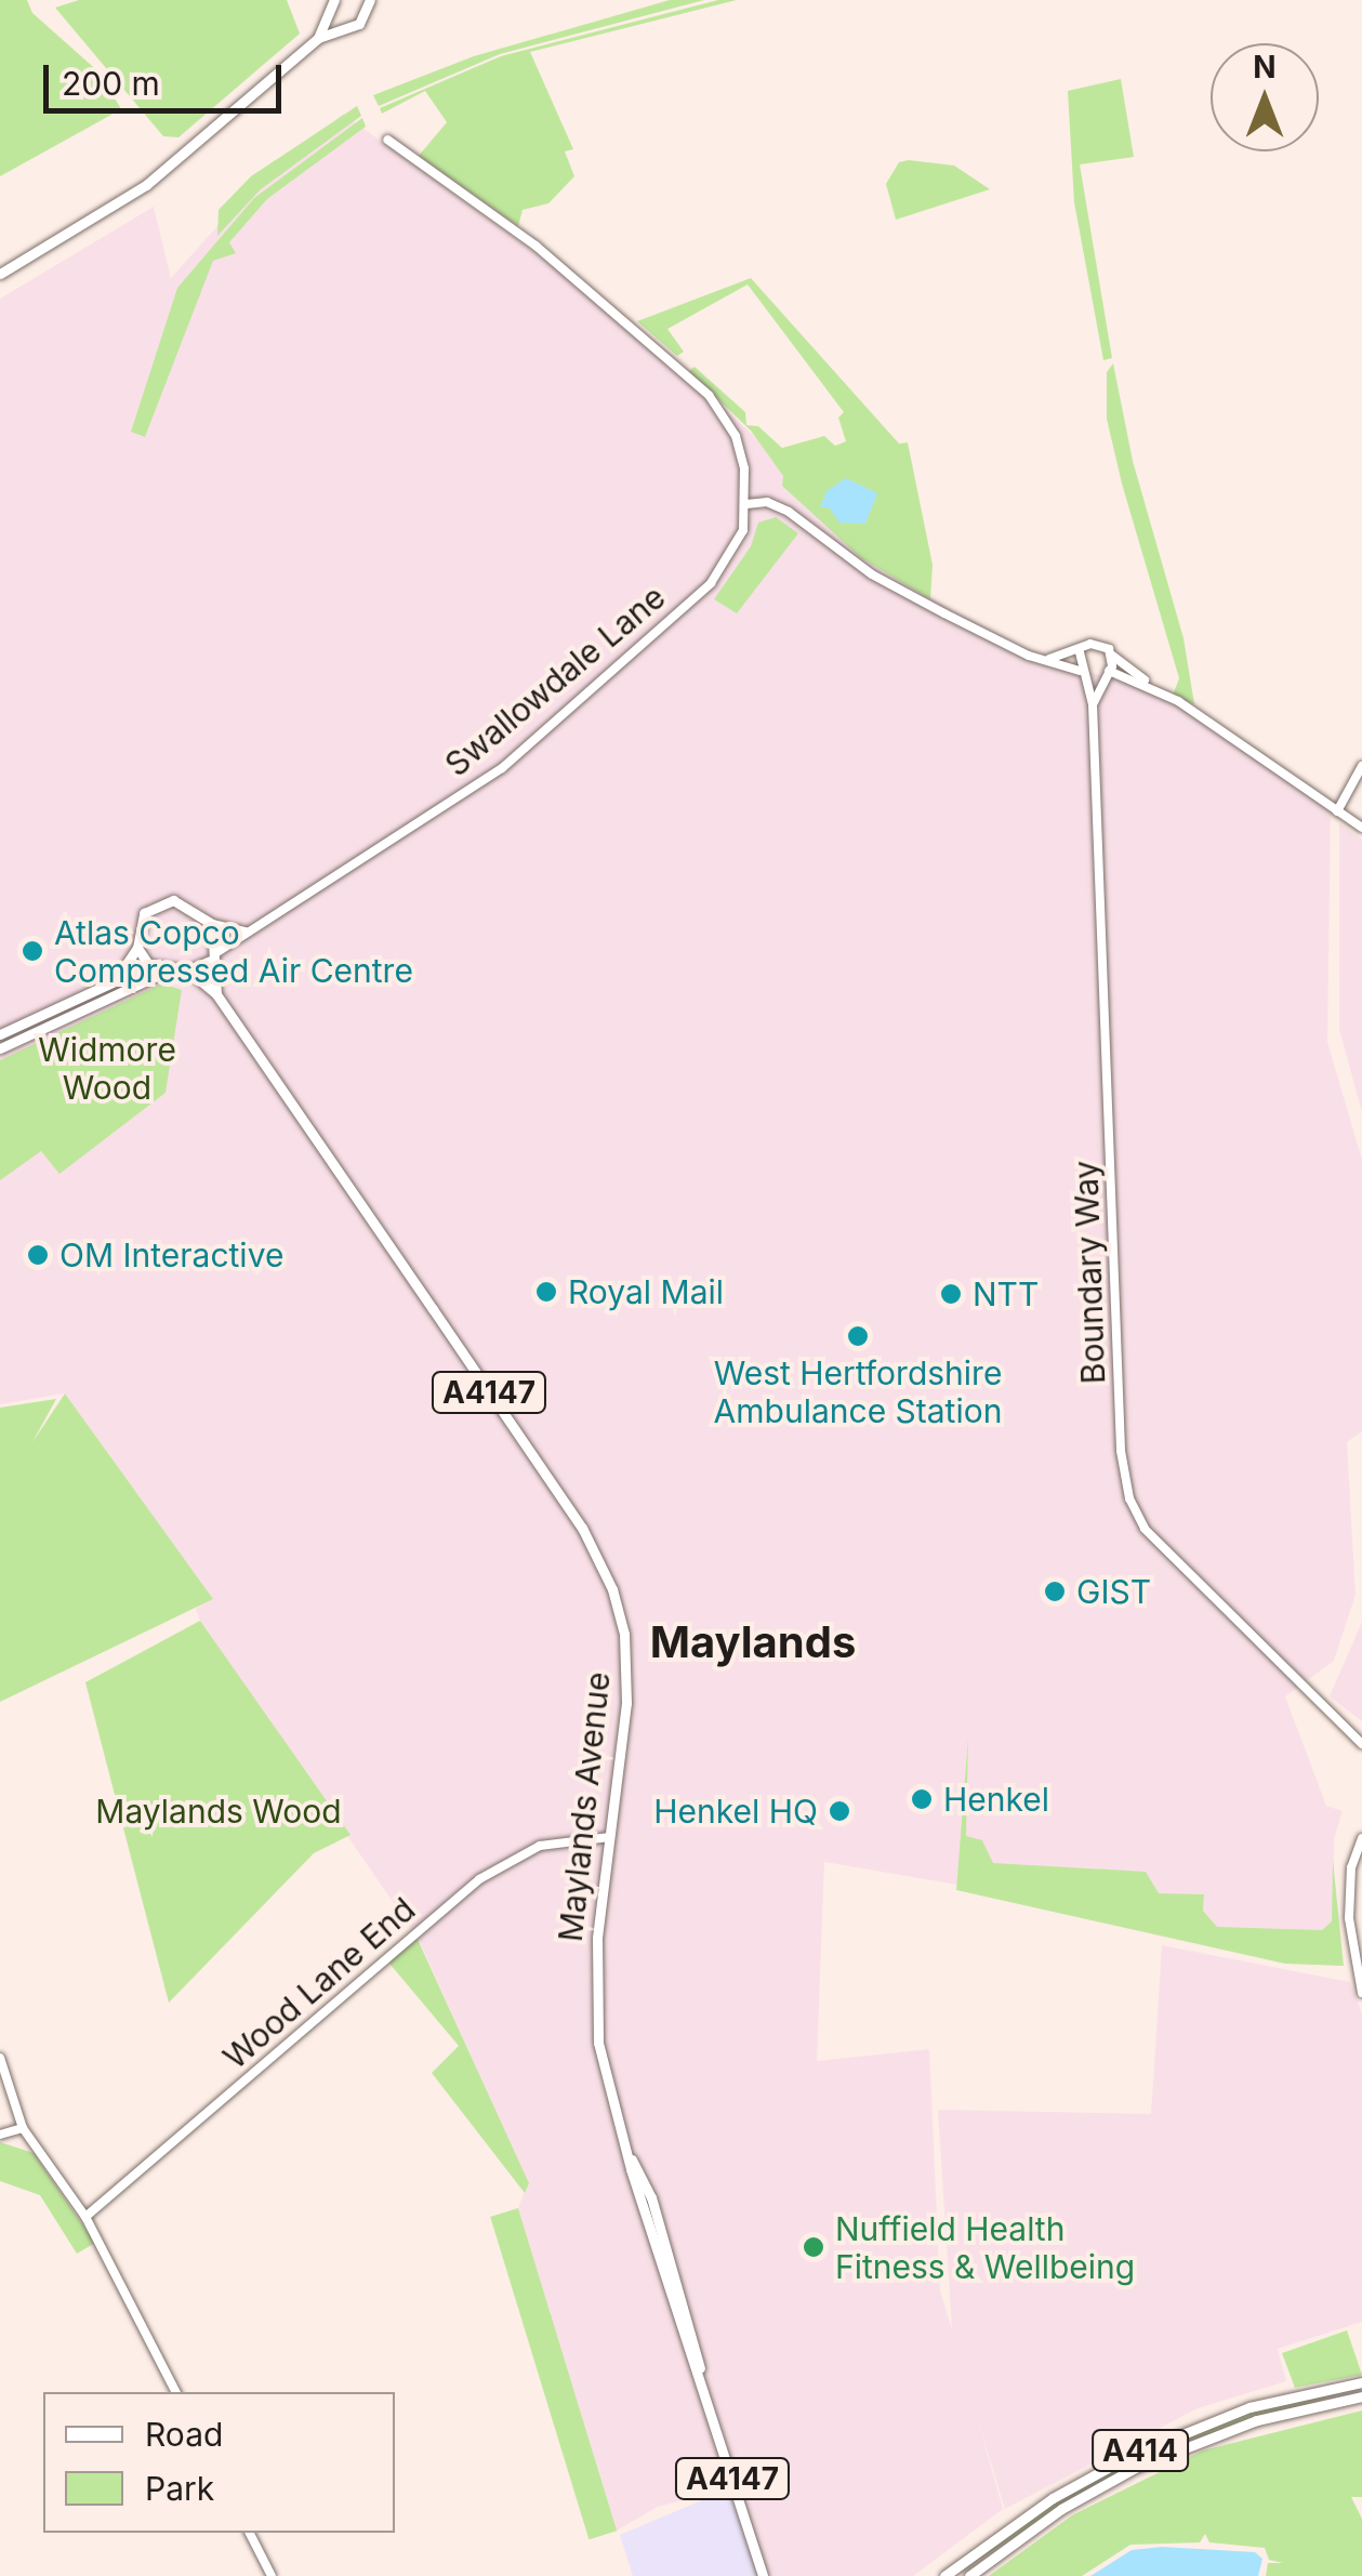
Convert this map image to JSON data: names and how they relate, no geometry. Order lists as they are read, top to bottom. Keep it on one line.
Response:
{"streets":{"main road":["A4147","Maylands Avenue","A414"],"street":["Swallowdale Lane","Boundary Way","Wood Lane End"]},"crossings":[["Swallowdale Lane","Maylands Avenue"],["Maylands Avenue","Wood Lane End"]],"districts":["Maylands"],"parks":["Widmore Wood","Maylands Wood"],"places":["Atlas Copco Compressed Air Centre","OM Interactive","Royal Mail","NTT","West Hertfordshire Ambulance Station","GIST","Henkel","Henkel HQ","Nuffield Health Fitness & Wellbeing"],"legend":["Road","Park"],"scale_bar":"200 m","north":"top"}
